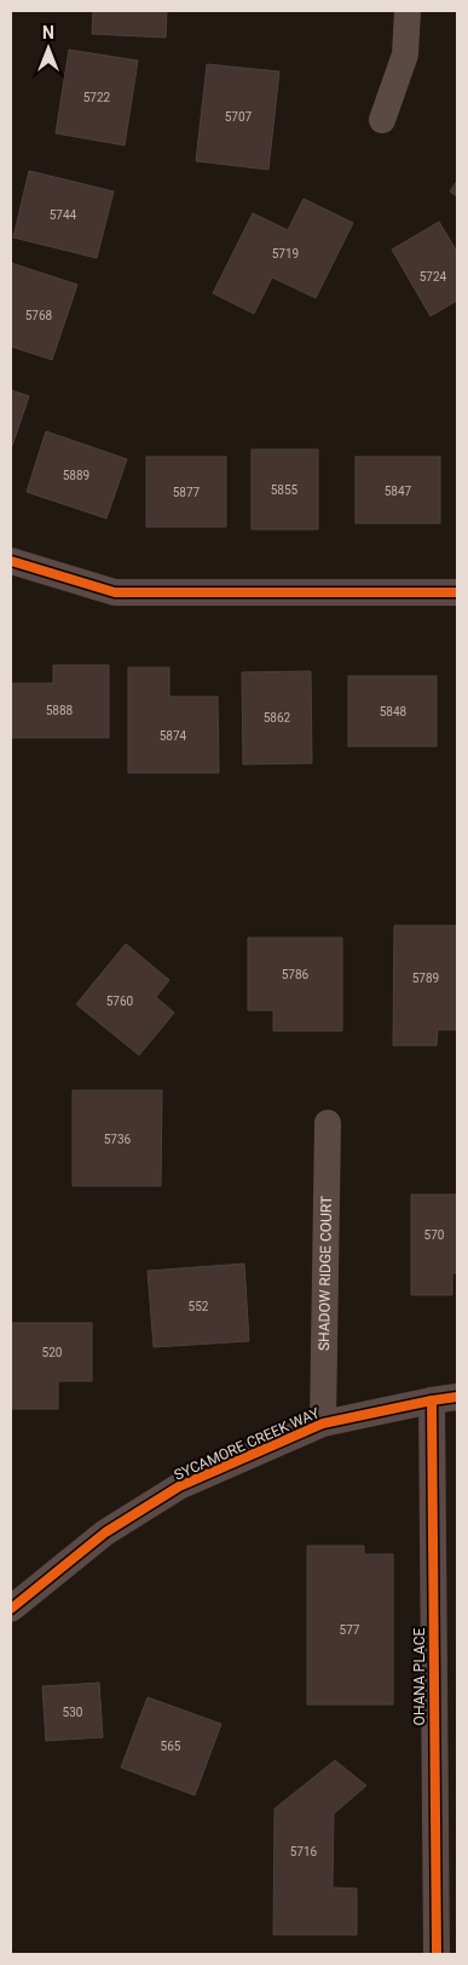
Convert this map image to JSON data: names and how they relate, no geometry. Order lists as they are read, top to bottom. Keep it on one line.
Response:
{"streets":{"street":["SHADOW RIDGE COURT","SYCAMORE CREEK WAY","OHANA PLACE"]},"crossings":[["SHADOW RIDGE COURT","SYCAMORE CREEK WAY"],["SYCAMORE CREEK WAY","OHANA PLACE"]],"house_numbers":["5722","5707","5744","5719","5724","5768","5889","5855","5847","5877","5888","5848","5862","5874","5786","5789","5760","5736","570","552","520","577","530","565","5716"],"north":"top"}
